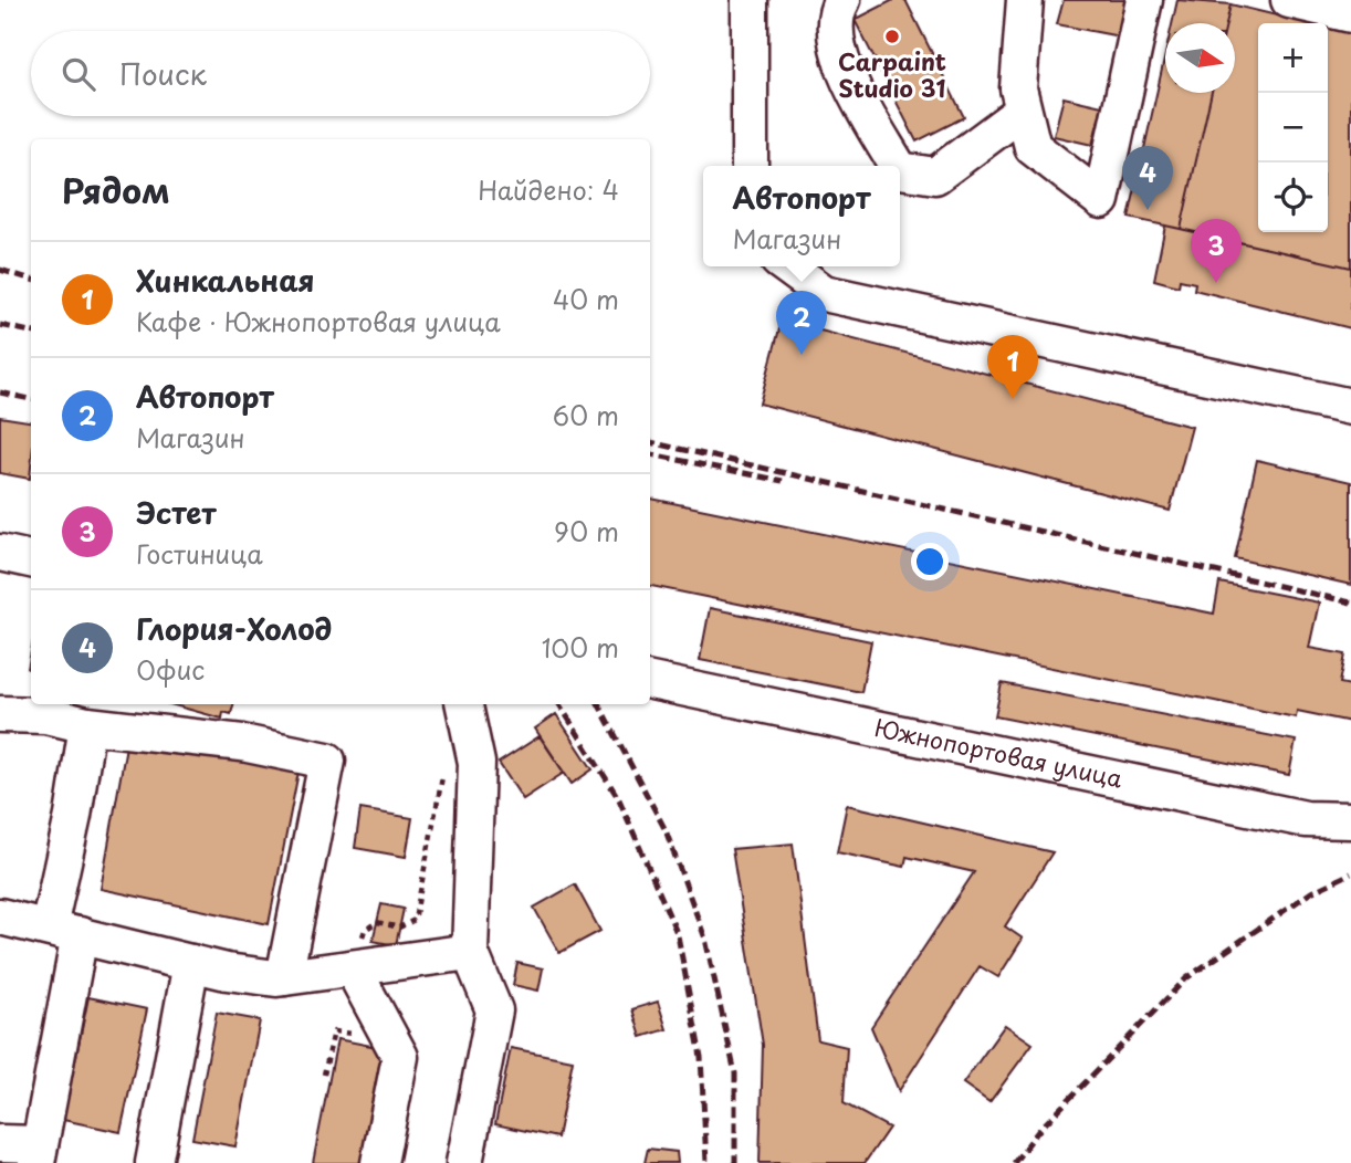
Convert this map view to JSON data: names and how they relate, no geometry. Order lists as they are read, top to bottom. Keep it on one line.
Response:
{"streets":{"street":["Южнопортовая улица"]},"places":["Carpaint Studio 31"],"north":"right","page":{"map_buttons":["+","−"],"search":"Поиск","heading":["Рядом","Найдено: 4"],"pins":["4","3","2","1"],"popup":["Автопорт","Магазин"],"list":[{"mark":"1","name":"Хинкальная","note":"Кафе · Южнопортовая улица","value":"40 m"},{"mark":"2","name":"Автопорт","note":"Магазин","value":"60 m"},{"mark":"3","name":"Эстет","note":"Гостиница","value":"90 m"},{"mark":"4","name":"Глория-Холод","note":"Офис","value":"100 m"}]}}
